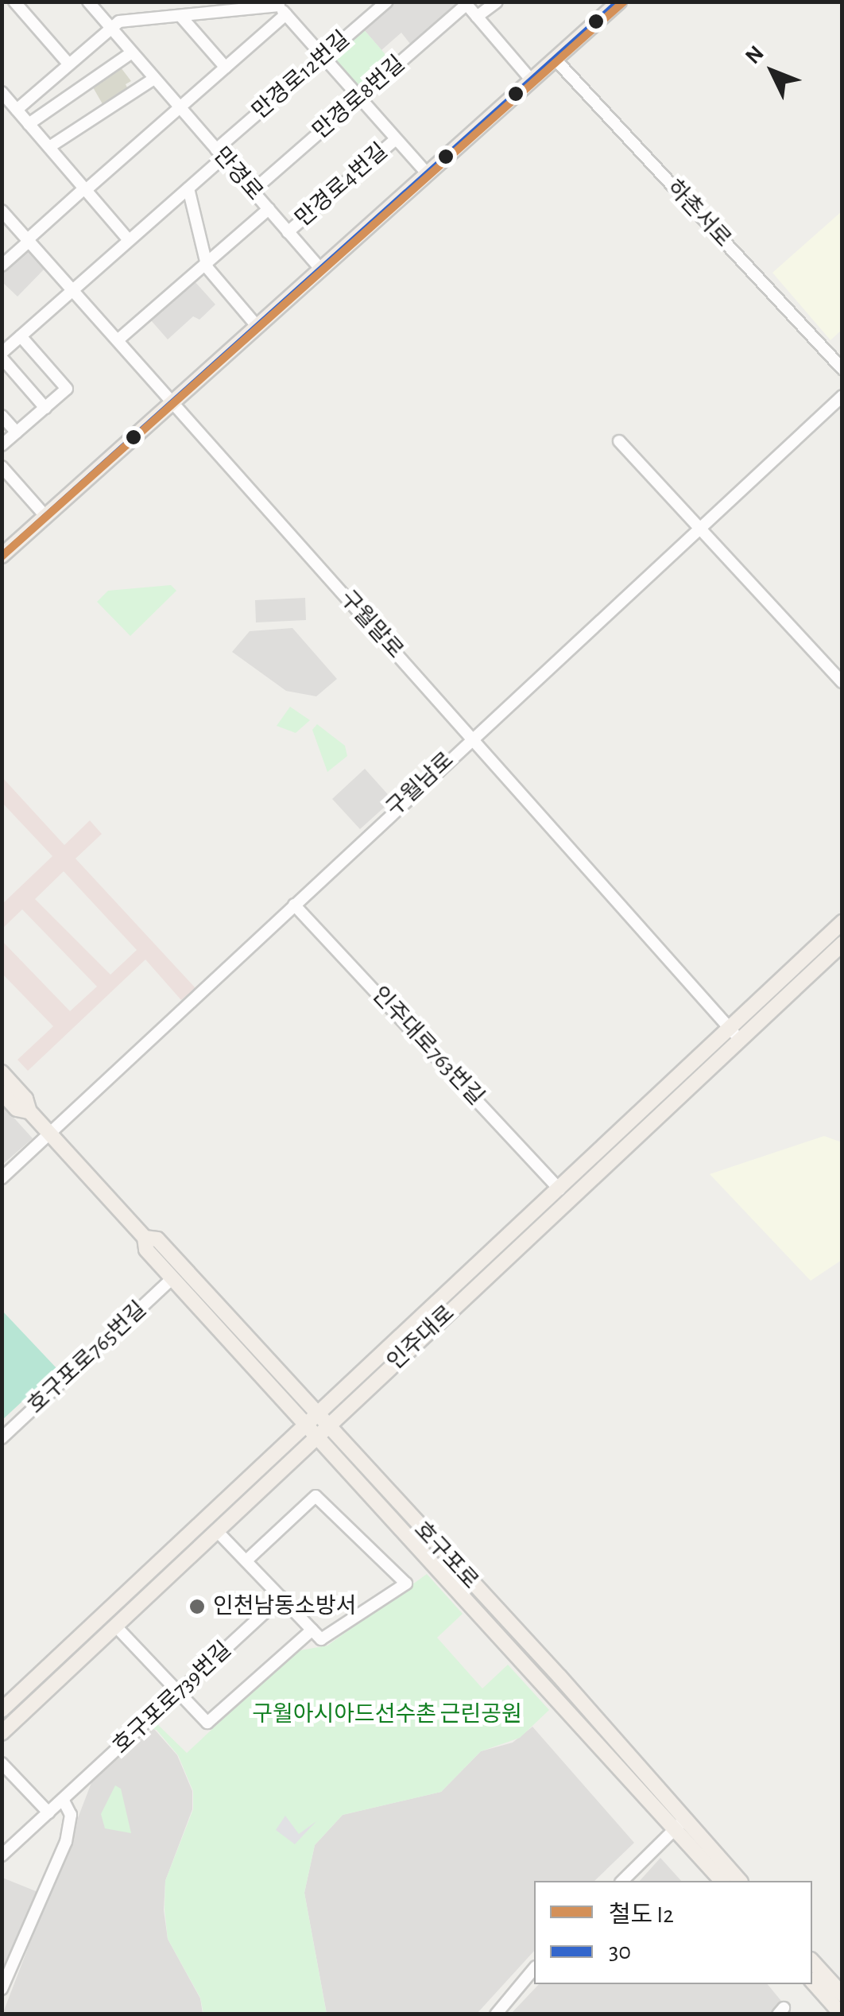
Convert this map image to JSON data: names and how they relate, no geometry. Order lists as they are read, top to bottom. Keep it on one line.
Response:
{"streets":{"main road":["인주대로","호구포로"],"street":["만경로12번길","만경로8번길","만경로","만경로4번길","하촌서로","구월말로","구월남로","인주대로763번길","호구포로765번길","호구포로739번길"]},"crossings":[["만경로12번길","만경로"],["만경로12번길","구월말로"],["만경로8번길","만경로"],["만경로","만경로4번길"],["구월말로","구월남로"],["구월말로","인주대로"],["구월남로","인주대로763번길"],["구월남로","호구포로"],["인주대로763번길","인주대로"],["인주대로","호구포로"],["호구포로765번길","호구포로"]],"parks":["구월아시아드선수촌 근린공원"],"places":["인천남동소방서"],"lines":["rail line I2","transit line 30"],"legend":["철도 I2","30"],"north":"top left"}
